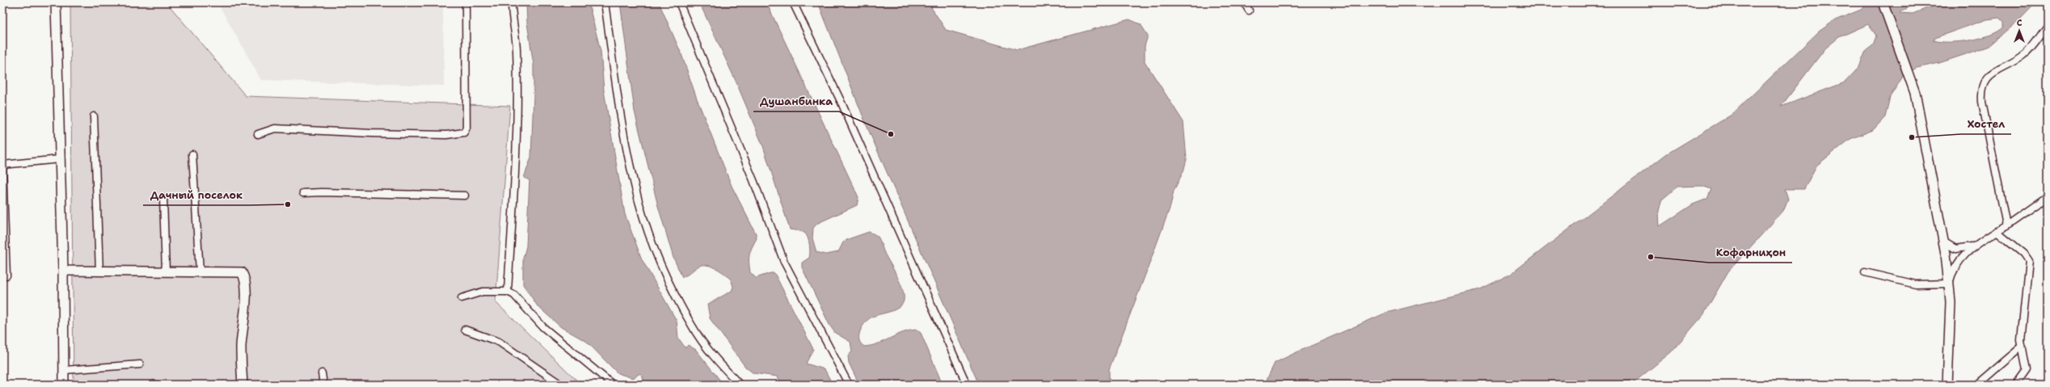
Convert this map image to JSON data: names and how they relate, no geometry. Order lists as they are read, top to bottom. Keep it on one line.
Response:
{"places":["Душанбинка","Хостел","Дачный поселок","Кофарниҳон"],"north":"top"}
